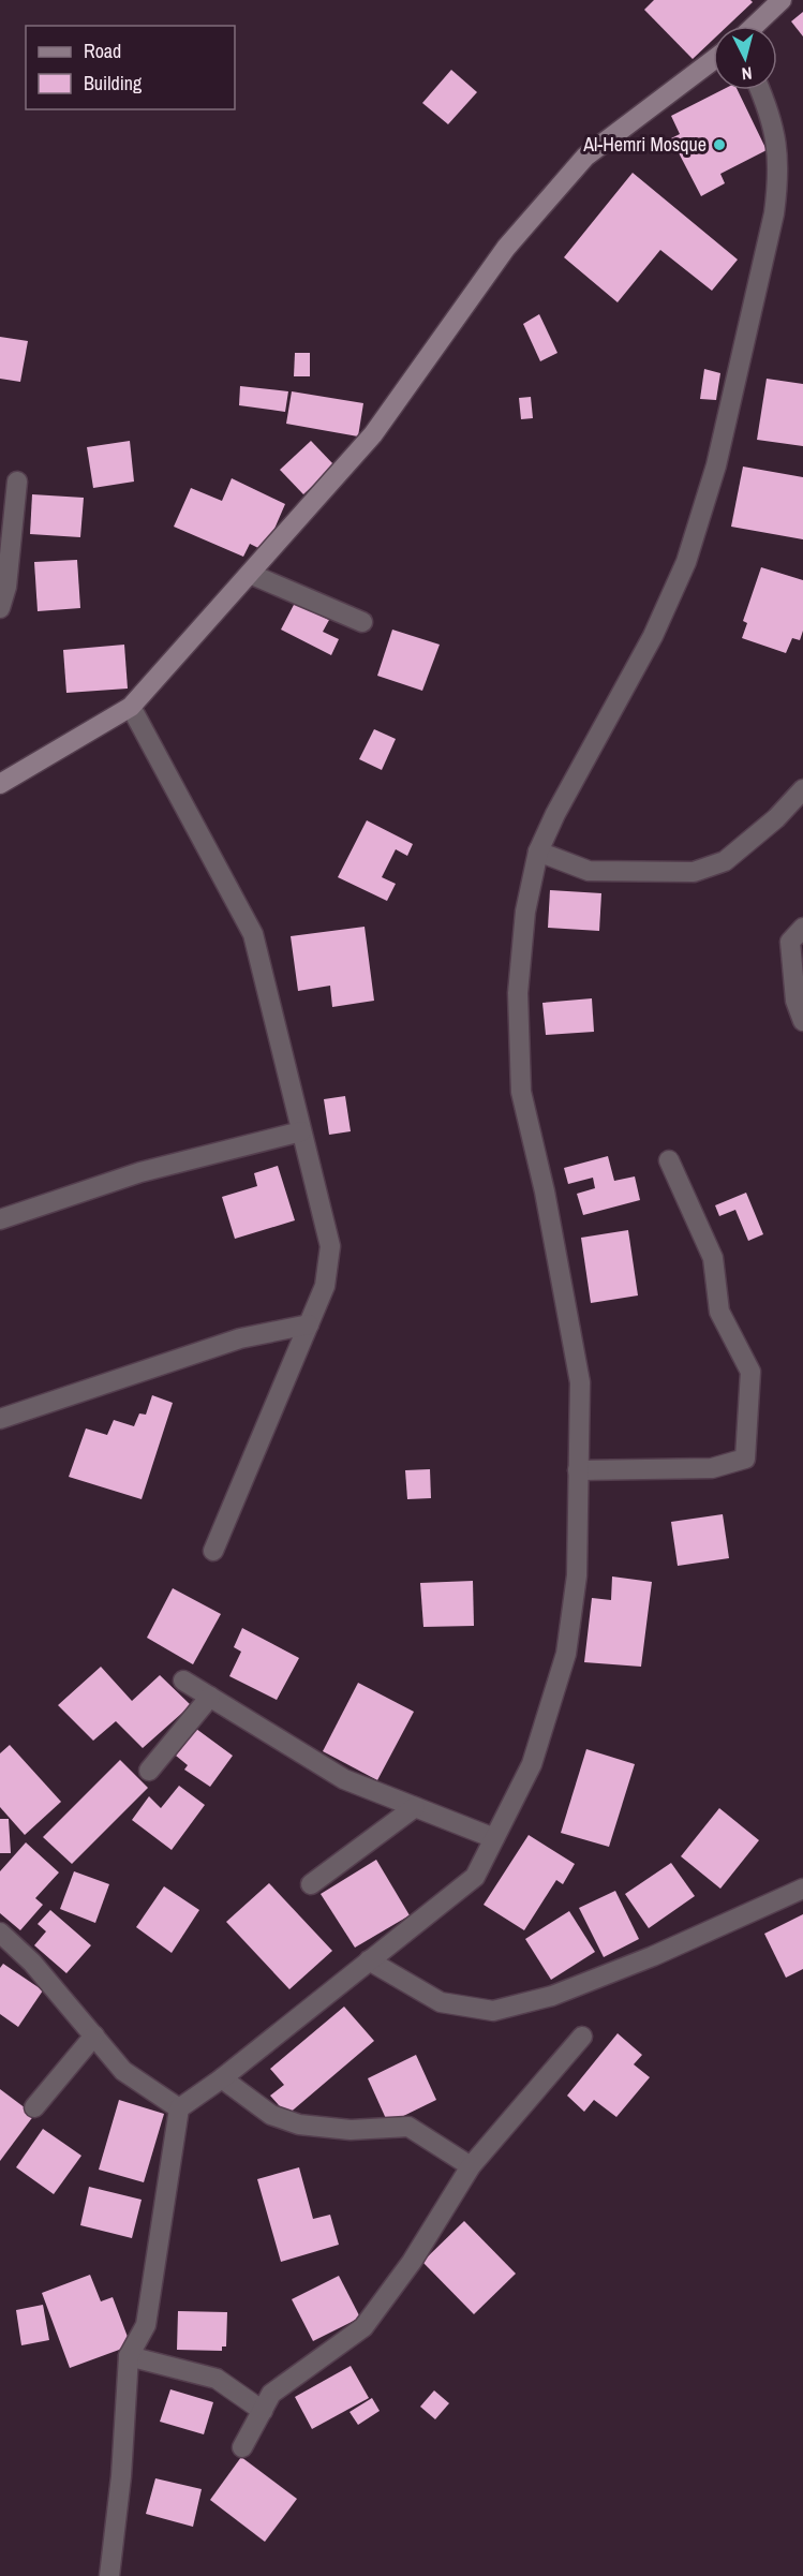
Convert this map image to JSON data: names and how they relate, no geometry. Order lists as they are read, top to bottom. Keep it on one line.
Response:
{"places":["Al-Hemri Mosque"],"legend":["Road","Building"],"north":"bottom"}
